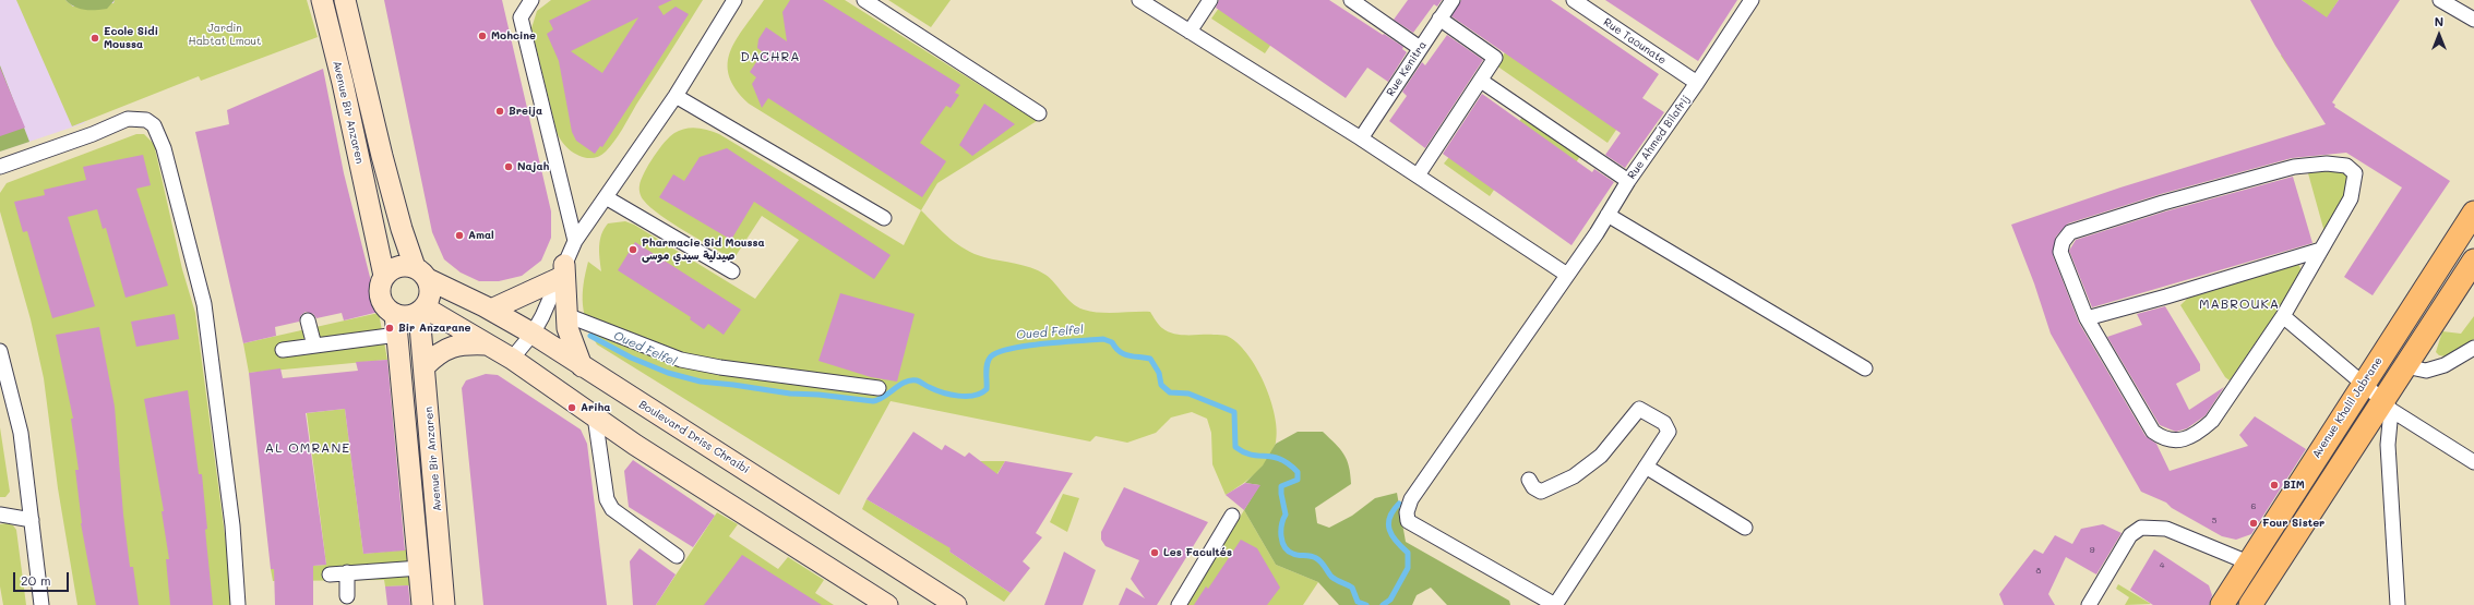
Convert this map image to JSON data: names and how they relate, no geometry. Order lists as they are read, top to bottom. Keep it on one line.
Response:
{"streets":{"main road":["Avenue Bir Anzaren","Avenue Khalil Jabrane","Boulevard Driss Chraibi"],"street":["Rue Taounate","Rue Kenitra","Rue Ahmed Bilafrij"]},"crossings":[["Rue Taounate","Rue Ahmed Bilafrij"],["Avenue Bir Anzaren","Boulevard Driss Chraibi"]],"districts":["DACHRA","MABROUKA","AL OMRANE"],"water":["Oued Felfel"],"parks":["Jardin Habtat Lmout"],"places":["Mohcine","Ecole Sidi Moussa","Breija","Najah","Amal","Pharmacie Sid Moussa صيدلية سيدي موسى","Bir Anzarane","Ariha","BIM","Four Sister","Les Facultés"],"house_numbers":["6","5","9","4","8"],"scale_bar":"20 m","north":"top"}
